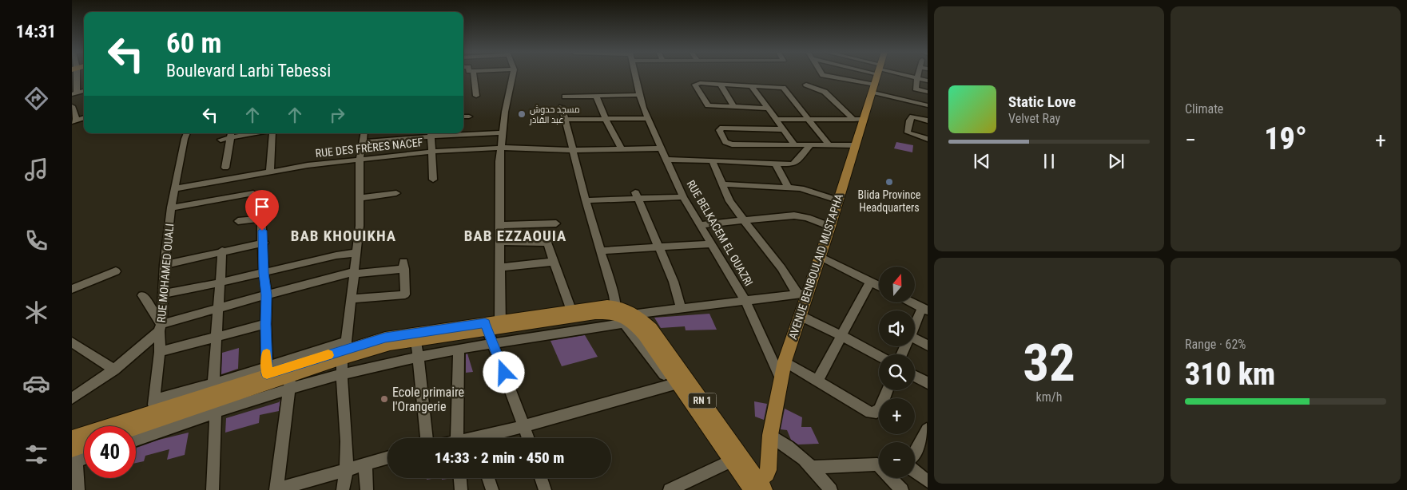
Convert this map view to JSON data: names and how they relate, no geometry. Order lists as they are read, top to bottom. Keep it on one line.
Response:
{"streets":{"main road":["AVENUE BENBOULAID MUSTAPHA","RN 1"],"street":["RUE DES FRÈRES NACEF","RUE BELKACEM EL OUAZRI","RUE MOHAMED OUALI"]},"crossings":[["RUE DES FRÈRES NACEF","RUE BELKACEM EL OUAZRI"],["RUE DES FRÈRES NACEF","RUE MOHAMED OUALI"],["RUE BELKACEM EL OUAZRI","AVENUE BENBOULAID MUSTAPHA"],["AVENUE BENBOULAID MUSTAPHA","RN 1"]],"districts":["BAB KHOUIKHA","BAB EZZAOUIA"],"places":["مسجد حدوش عبد القادر","Blida Province Headquarters","Ecole primaire l'Orangerie"],"north":"top","page":{"tabs":"14:31","tile":["Climate",["32","km/h"],["Range · 62%","310 km"]],"turn":["60 m","Boulevard Larbi Tebessi"],"song":["Static Love","Velvet Ray"],"heat":["−","19°","+"],"map_buttons":["+","−"],"limit":"40","trip":"14:33 · 2 min · 450 m"}}
